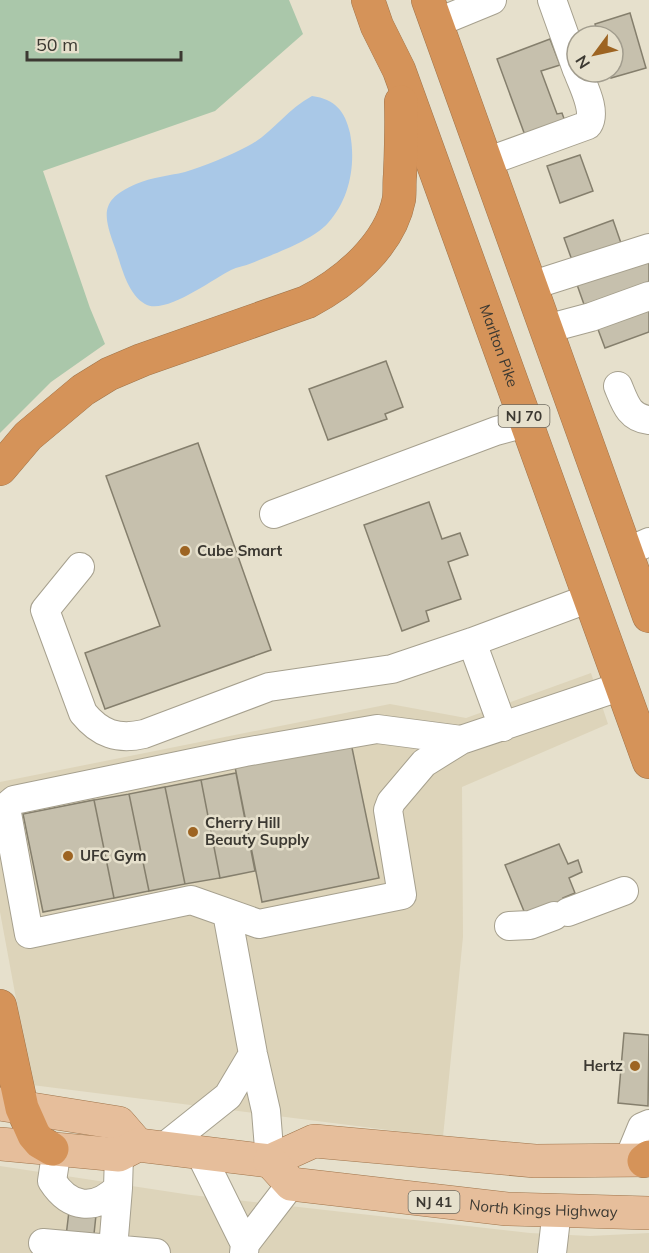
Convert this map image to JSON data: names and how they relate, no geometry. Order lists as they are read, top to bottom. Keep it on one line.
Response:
{"streets":{"highway":["Marlton Pike","NJ 70"],"main road":["NJ 41","North Kings Highway"]},"places":["Cube Smart","Cherry Hill Beauty Supply","UFC Gym","Hertz"],"scale_bar":"50 m","north":"bottom left"}
